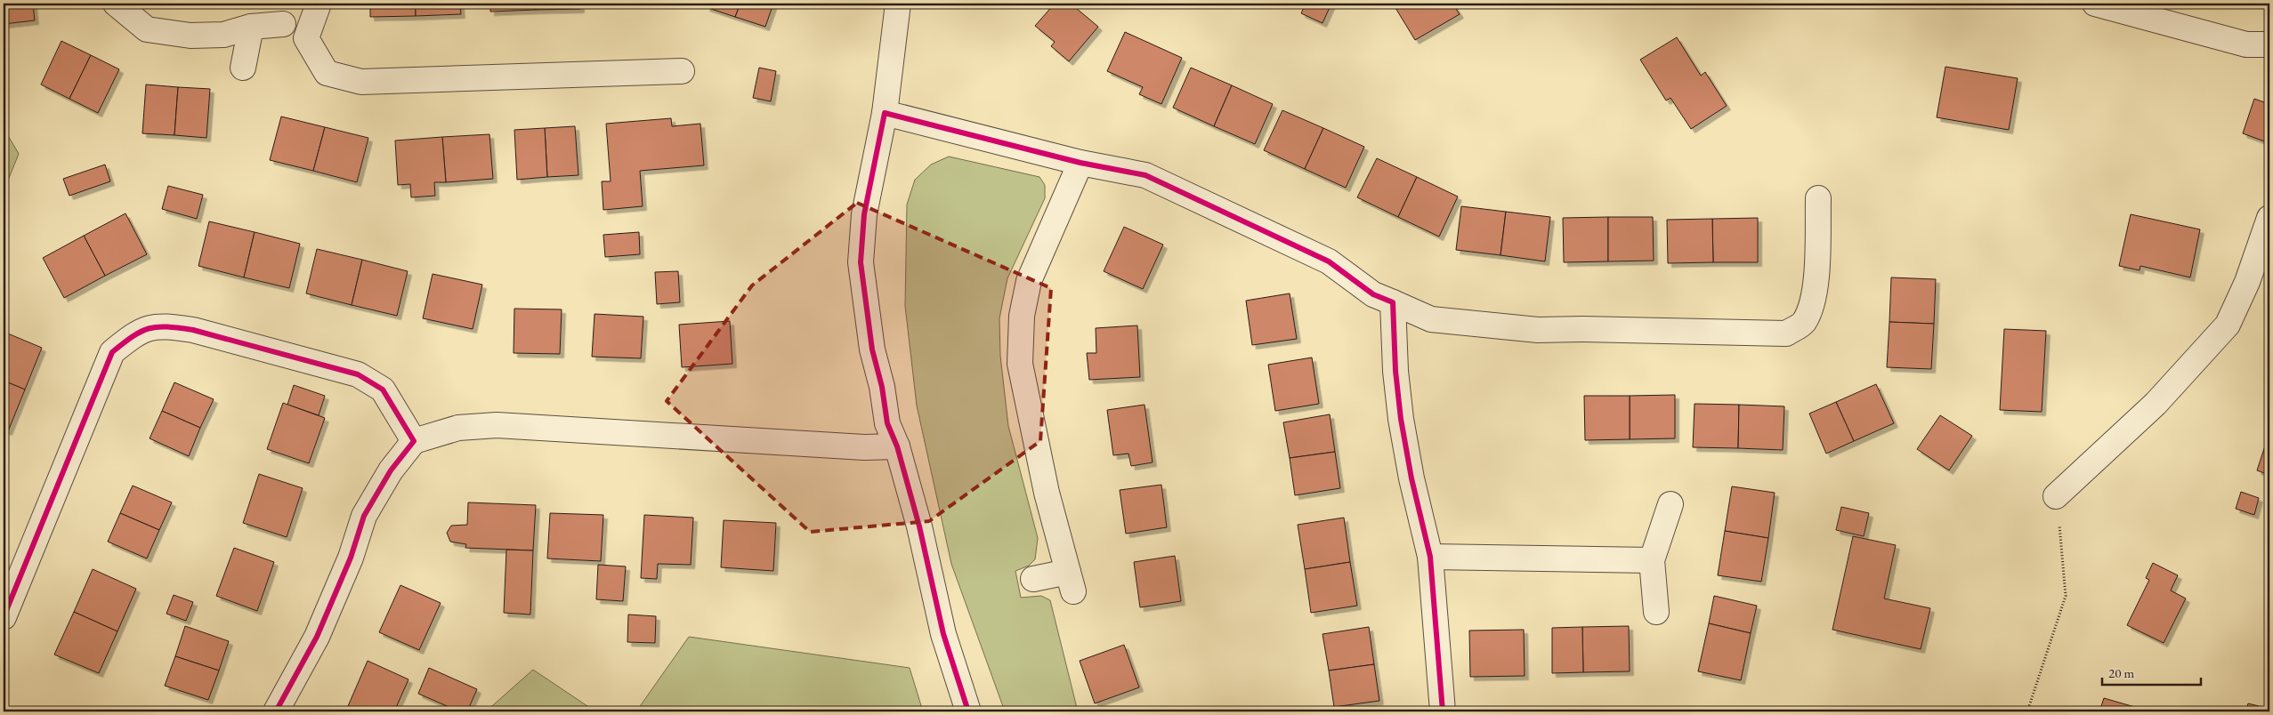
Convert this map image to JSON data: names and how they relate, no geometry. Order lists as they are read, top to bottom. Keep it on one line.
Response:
{"scale_bar":"20 m"}
